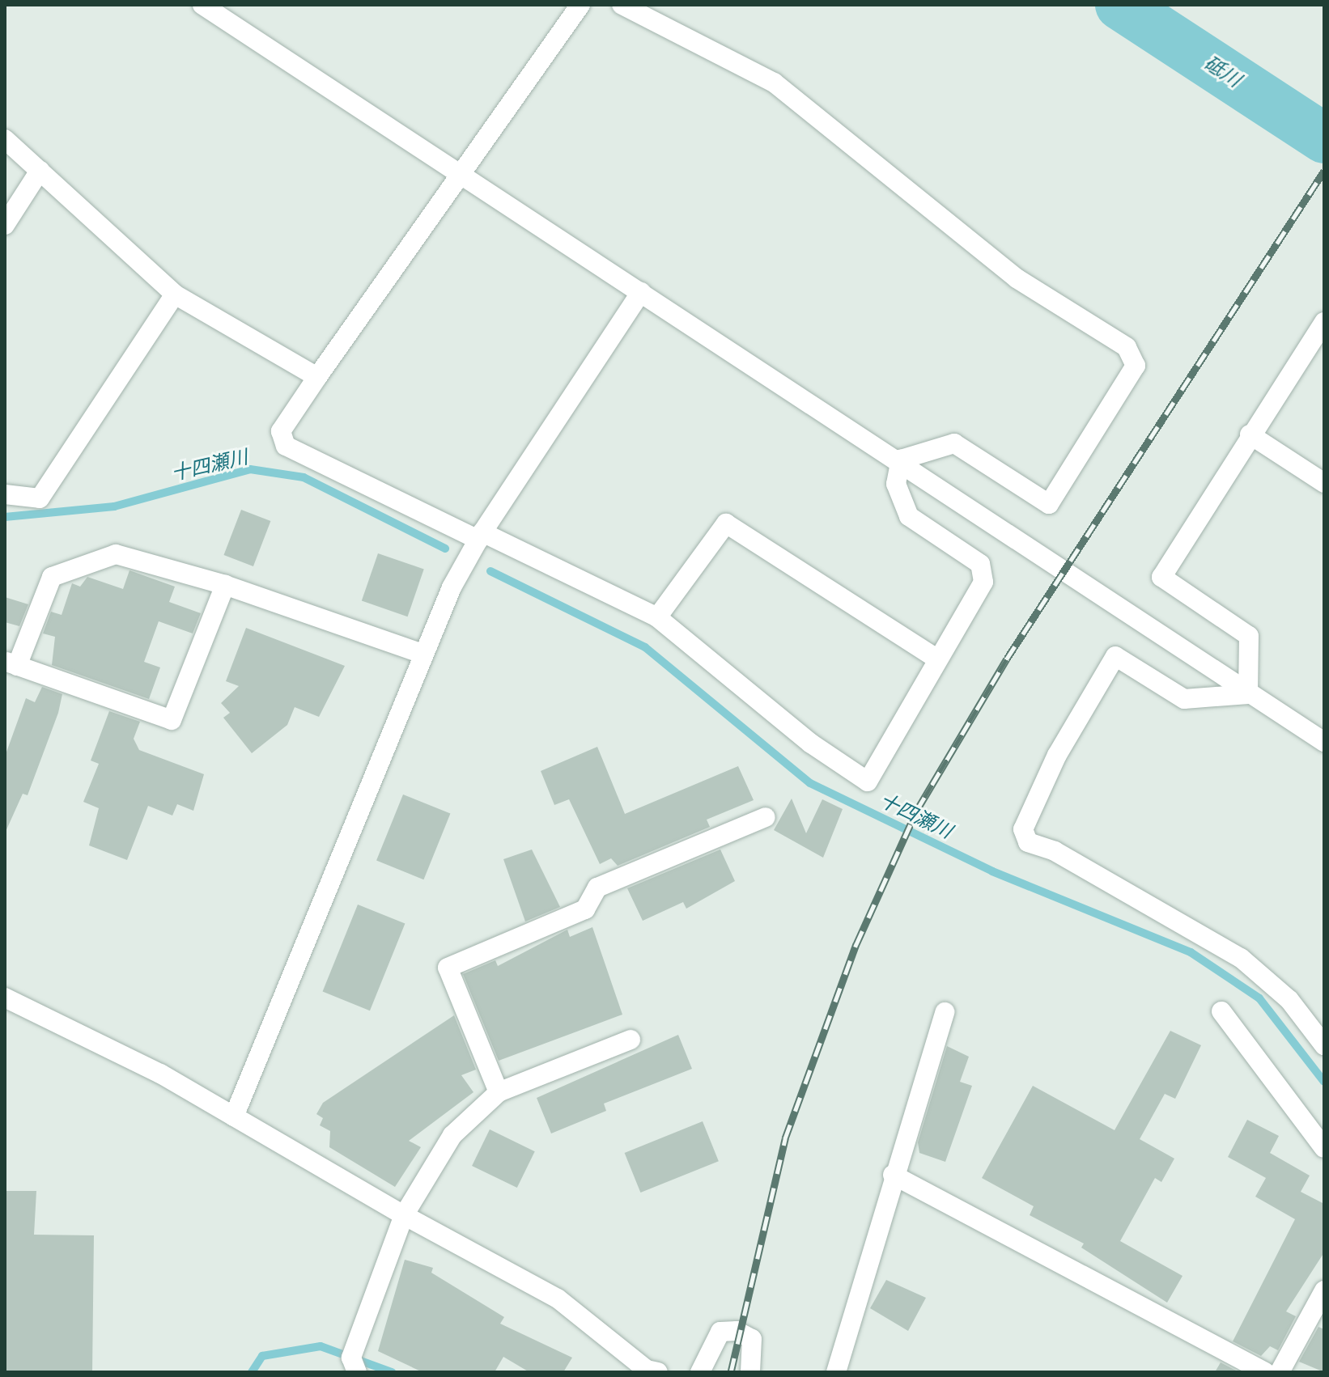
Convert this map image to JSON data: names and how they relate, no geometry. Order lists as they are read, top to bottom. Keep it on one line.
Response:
{"water":["砥川","十四瀬川"]}
